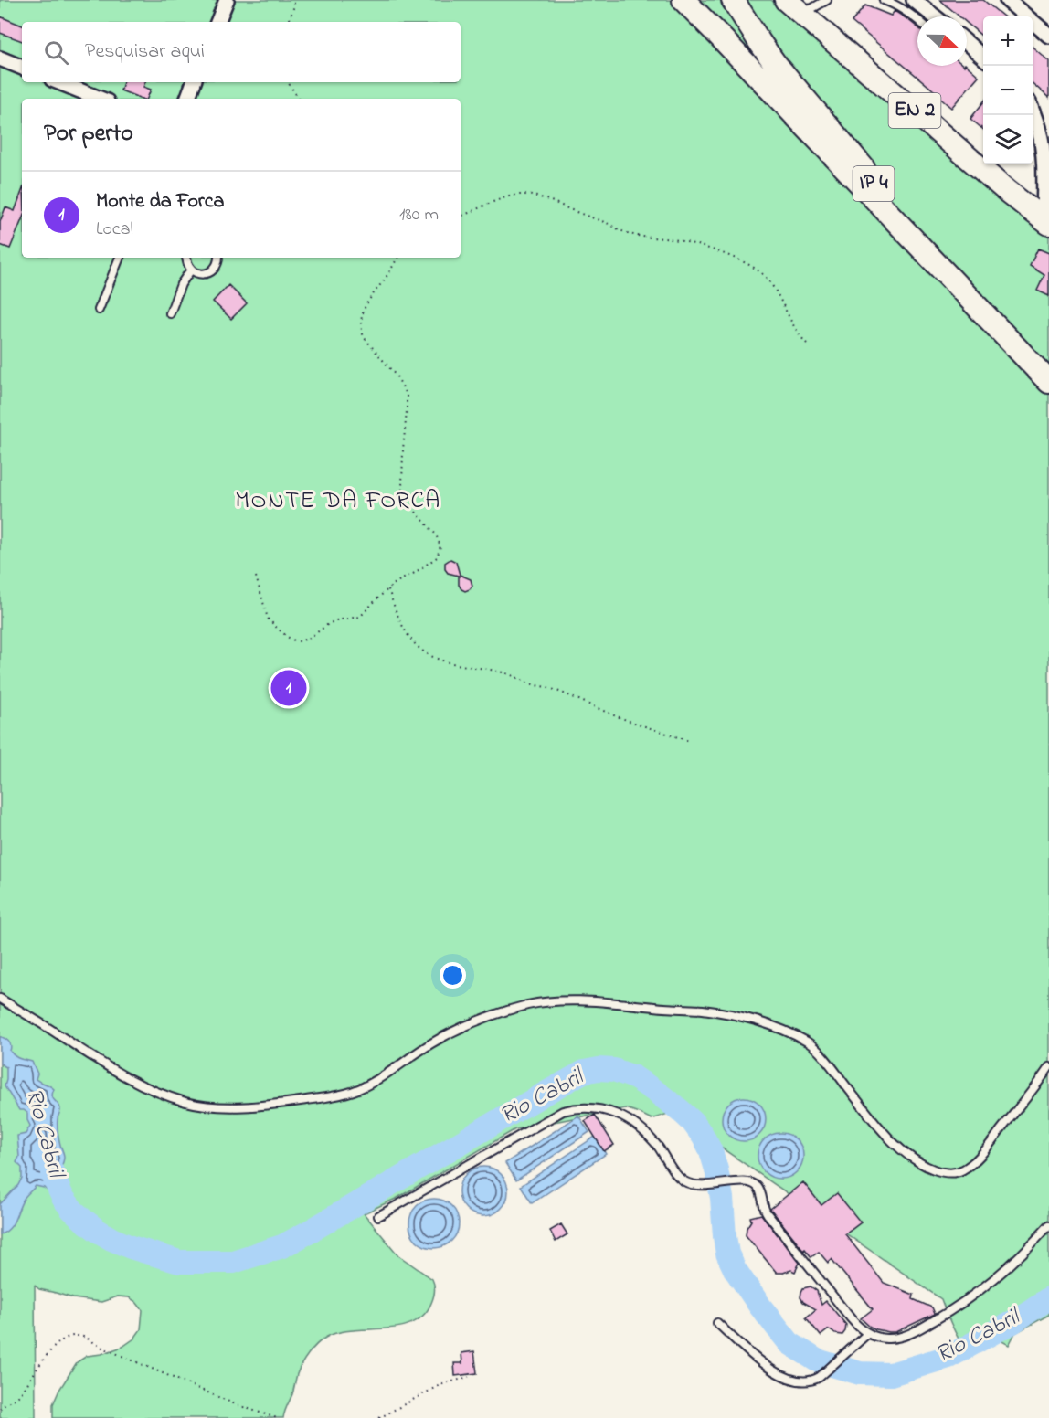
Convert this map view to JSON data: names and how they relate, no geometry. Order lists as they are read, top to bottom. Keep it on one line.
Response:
{"streets":{"main road":["EN 2","IP 4"]},"districts":["MONTE DA FORCA"],"water":["Rio Cabril"],"north":"right","page":{"map_buttons":["+","−"],"search":"Pesquisar aqui","heading":"Por perto","list":[{"mark":"1","name":"Monte da Forca","note":"Local","value":"180 m"}],"pins":"1"}}
